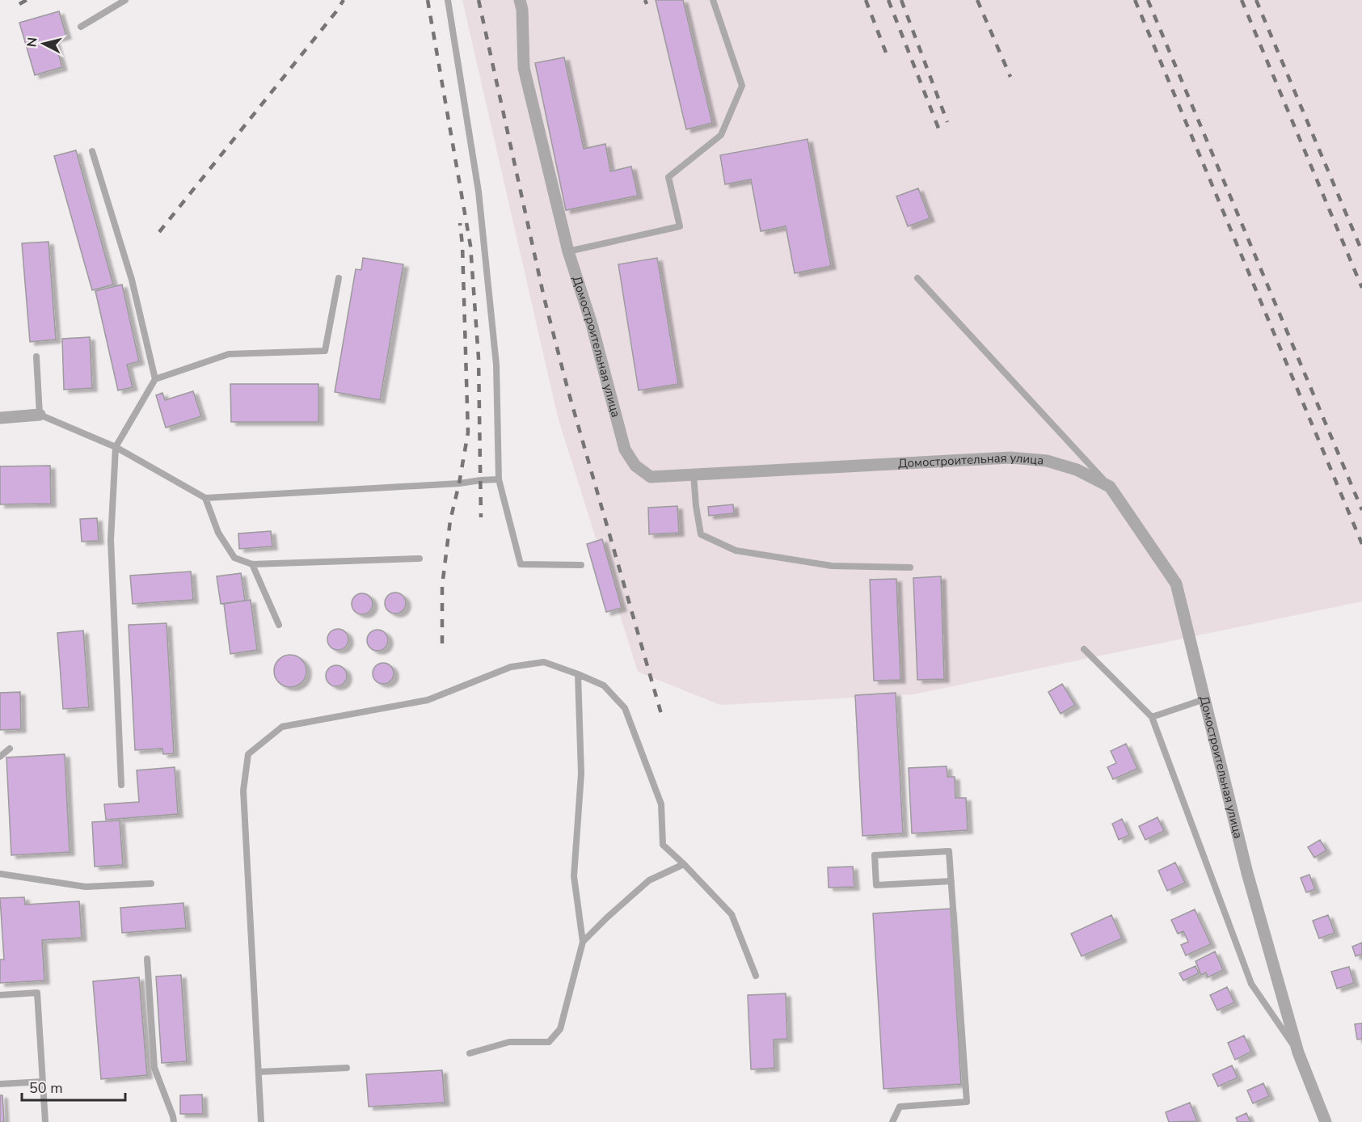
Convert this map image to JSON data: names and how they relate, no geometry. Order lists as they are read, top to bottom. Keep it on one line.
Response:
{"streets":{"street":["Домостроительная улица"]},"scale_bar":"50 m","north":"left"}
